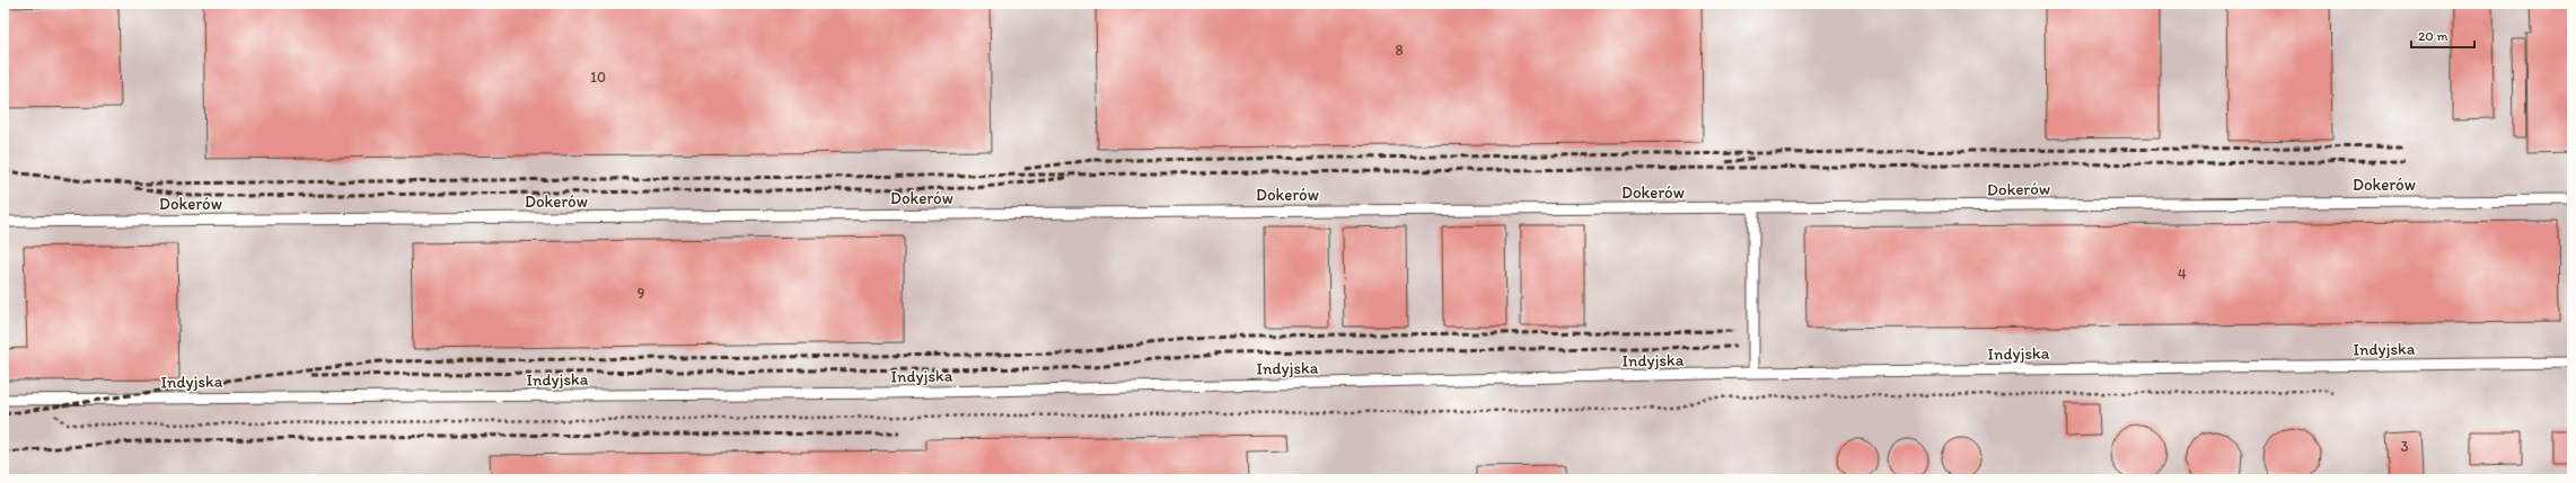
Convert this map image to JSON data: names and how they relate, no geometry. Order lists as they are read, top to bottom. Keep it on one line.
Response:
{"streets":{"lane":["Dokerów","Indyjska"]},"house_numbers":["8","10","4","9","3"],"scale_bar":"20 m"}
